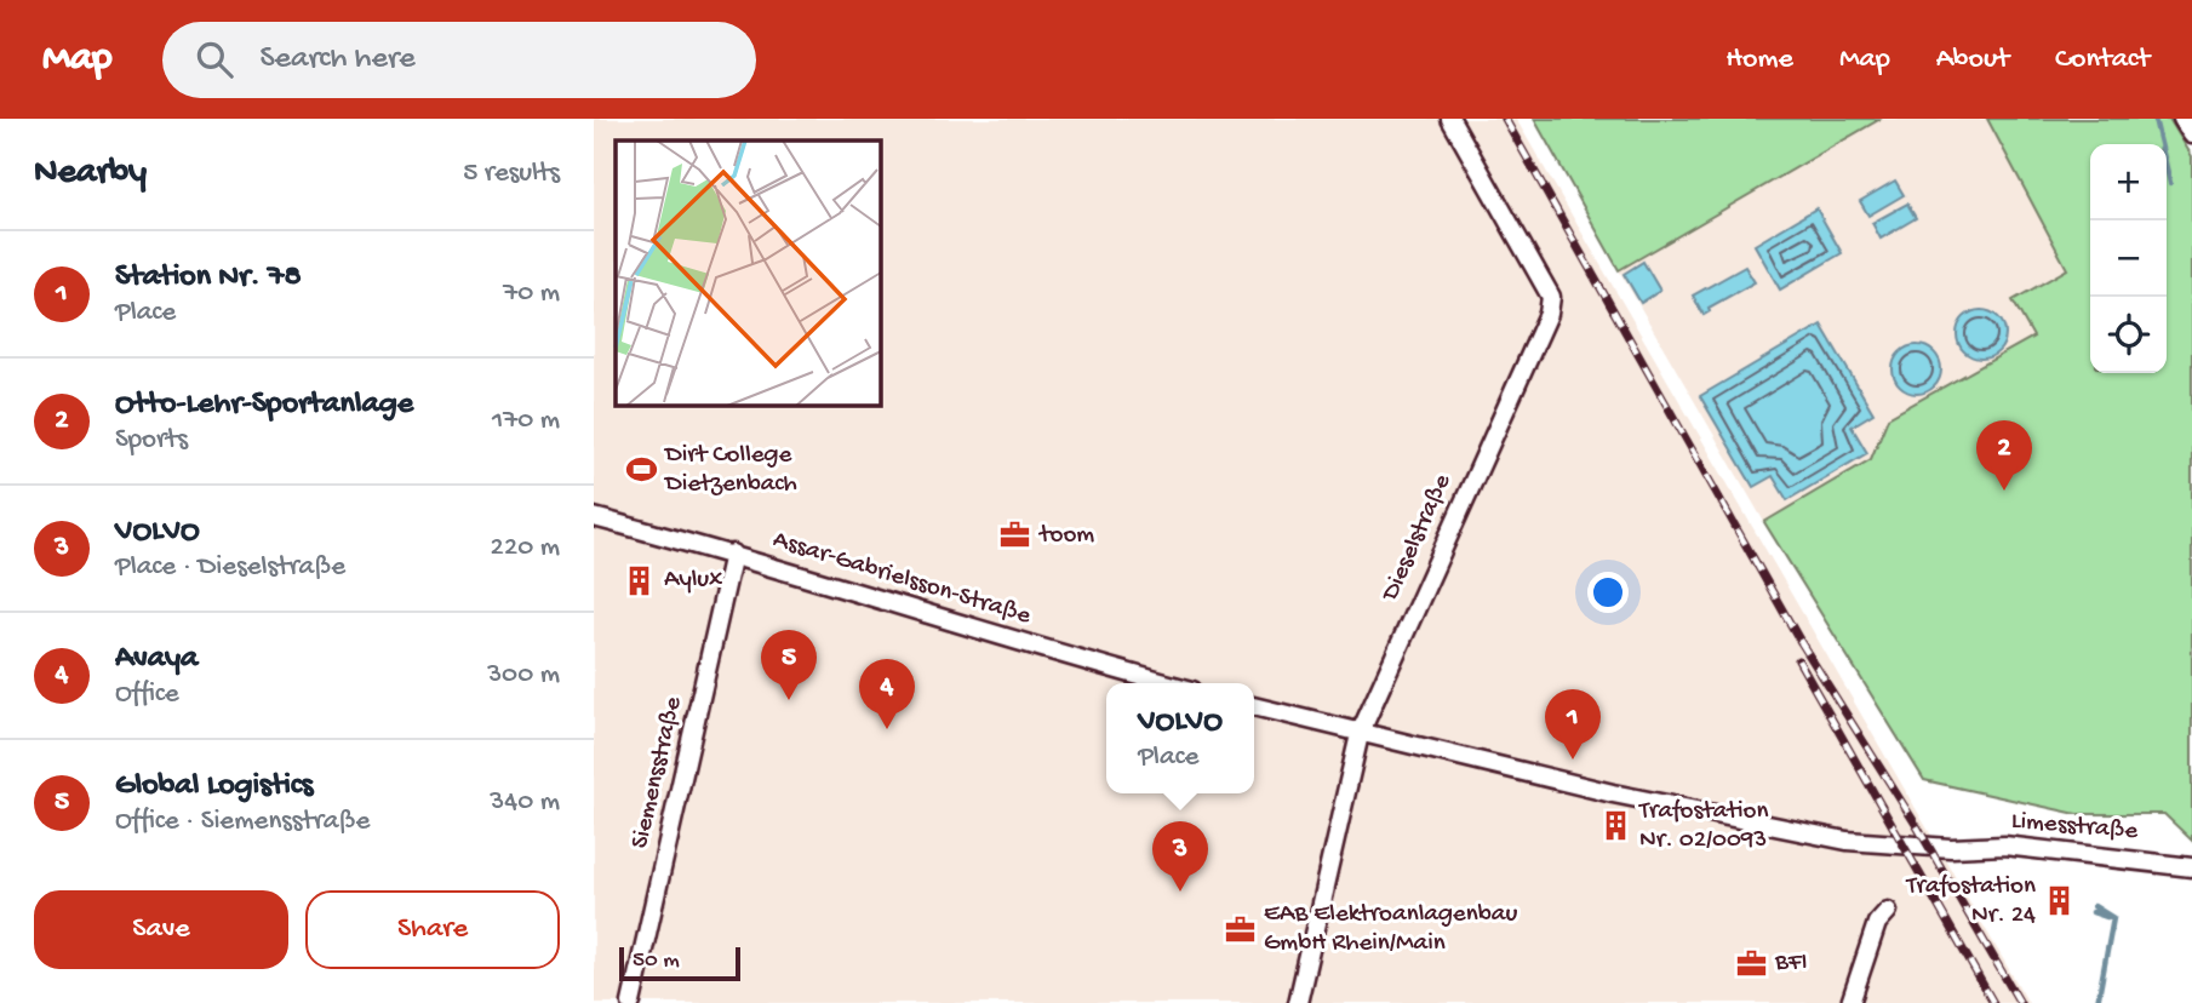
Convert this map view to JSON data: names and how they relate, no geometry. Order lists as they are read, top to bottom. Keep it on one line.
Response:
{"streets":{"street":["Dieselstraße","Assar-Gabrielsson-Straße","Siemensstraße","Limesstraße"]},"crossings":[["Dieselstraße","Limesstraße"],["Assar-Gabrielsson-Straße","Siemensstraße"]],"places":{"sports":["Dirt College Dietzenbach"],"office":["toom","EAB Elektroanlagenbau GmbH Rhein/Main","BFI"],"building":["Aylux","Trafostation Nr. 02/0093","Trafostation Nr. 24"]},"scale_bar":"50 m","page":{"header":"Map","search":"Search here","nav":["Home","Map","About","Contact"],"heading":["Nearby","5 results"],"map_buttons":["+","−"],"list":[{"mark":"1","name":"Station Nr. 78","note":"Place","value":"70 m"},{"mark":"2","name":"Otto-Lehr-Sportanlage","note":"Sports","value":"170 m"},{"mark":"3","name":"VOLVO","note":"Place · Dieselstraße","value":"220 m"},{"mark":"4","name":"Avaya","note":"Office","value":"300 m"},{"mark":"5","name":"Global Logistics","note":"Office · Siemensstraße","value":"340 m"}],"pins":["2","5","4","1","3"],"popup":["VOLVO","Place"],"buttons":["Save","Share"],"scale":"50 m"}}
